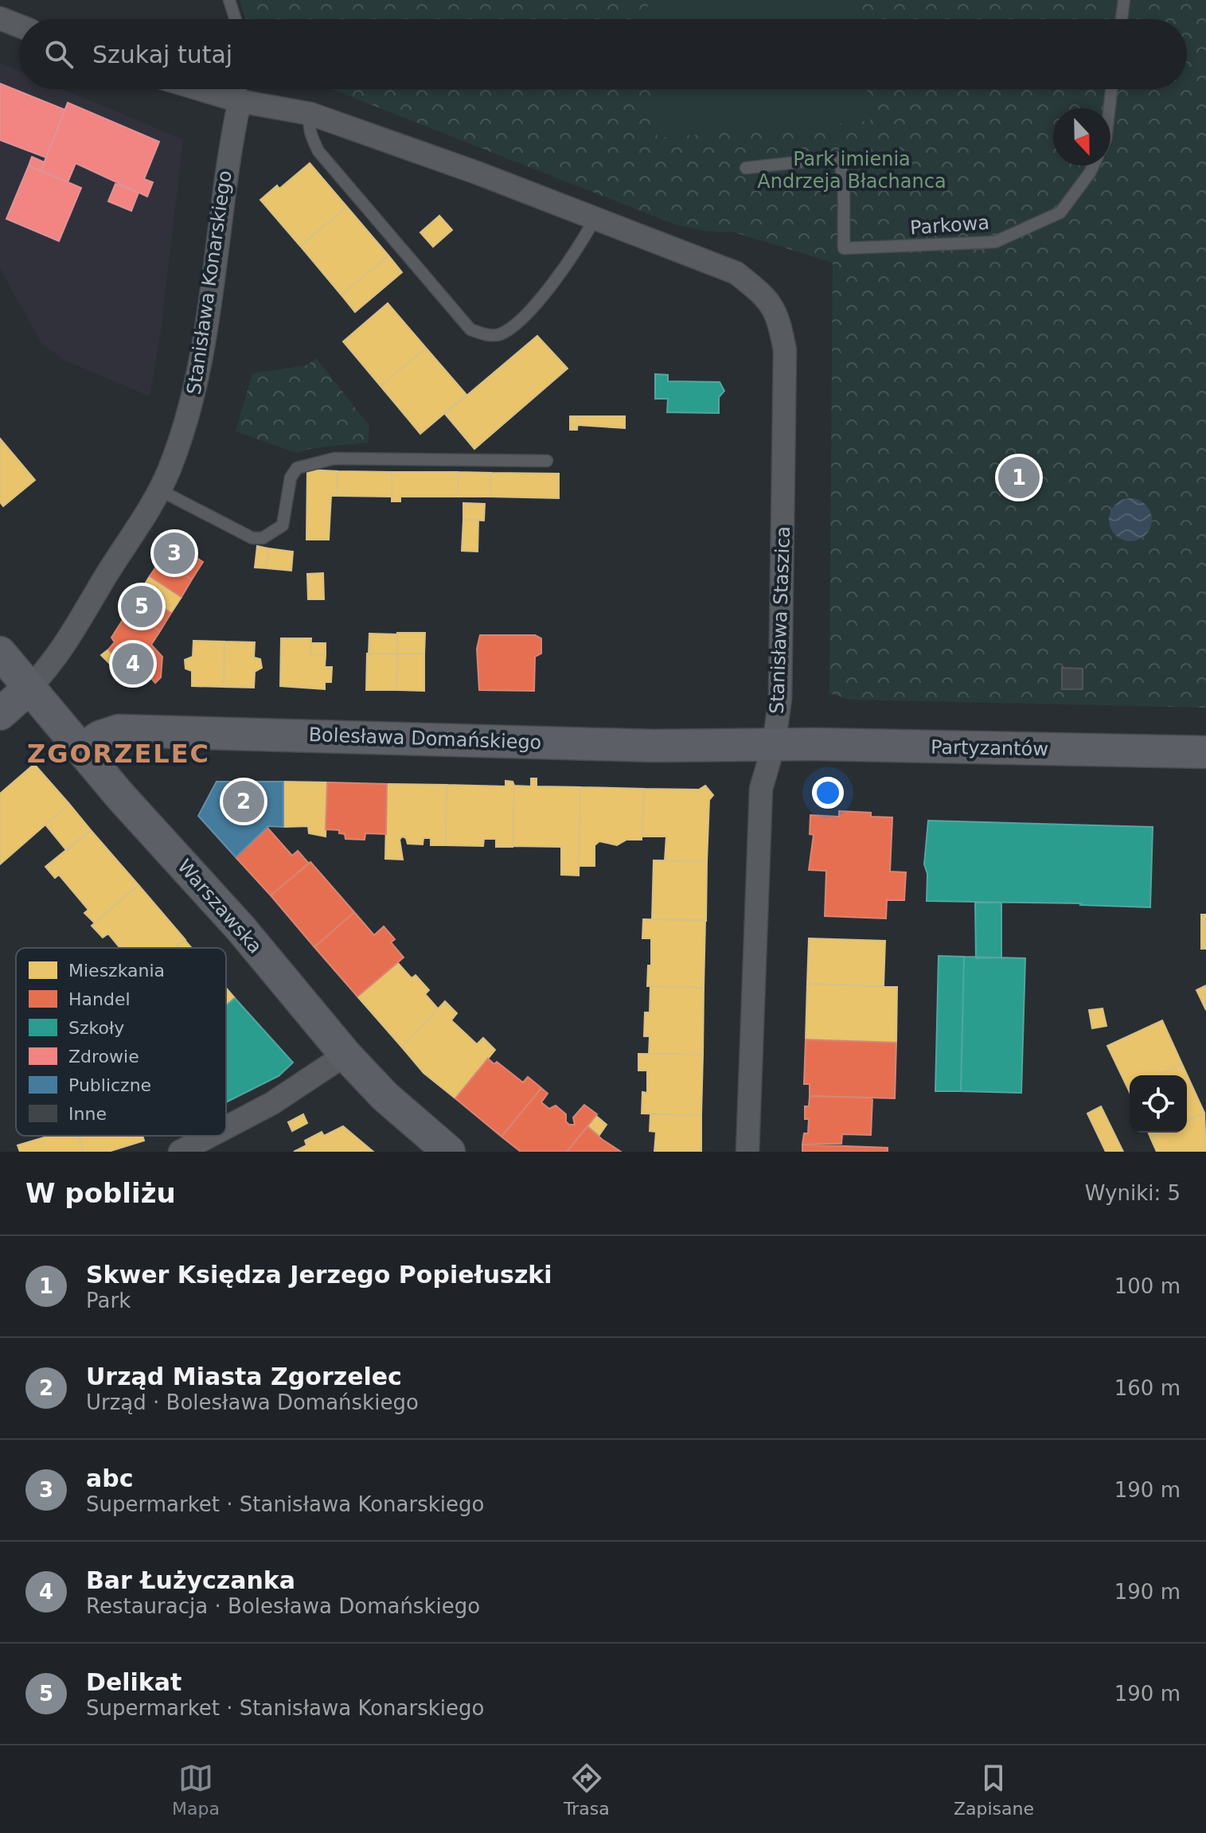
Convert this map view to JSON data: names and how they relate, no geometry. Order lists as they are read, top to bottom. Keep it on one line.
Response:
{"streets":{"street":["Stanisława Konarskiego","Stanisława Staszica","Bolesława Domańskiego","Partyzantów","Warszawska"],"lane":["Parkowa"]},"crossings":[["Stanisława Konarskiego","Warszawska"],["Stanisława Staszica","Bolesława Domańskiego"],["Stanisława Staszica","Partyzantów"],["Bolesława Domańskiego","Partyzantów"],["Bolesława Domańskiego","Warszawska"]],"districts":["ZGORZELEC"],"parks":["Park imienia Andrzeja Błachanca"],"legend":["Mieszkania","Handel","Szkoły","Zdrowie","Publiczne","Inne"],"north":"bottom","page":{"search":"Szukaj tutaj","pins":["1","3","5","4","2"],"heading":["W pobliżu","Wyniki: 5"],"list":[{"mark":"1","name":"Skwer Księdza Jerzego Popiełuszki","note":"Park","value":"100 m"},{"mark":"2","name":"Urząd Miasta Zgorzelec","note":"Urząd · Bolesława Domańskiego","value":"160 m"},{"mark":"3","name":"abc","note":"Supermarket · Stanisława Konarskiego","value":"190 m"},{"mark":"4","name":"Bar Łużyczanka","note":"Restauracja · Bolesława Domańskiego","value":"190 m"},{"mark":"5","name":"Delikat","note":"Supermarket · Stanisława Konarskiego","value":"190 m"}],"nav":["Mapa","Trasa","Zapisane"]}}
